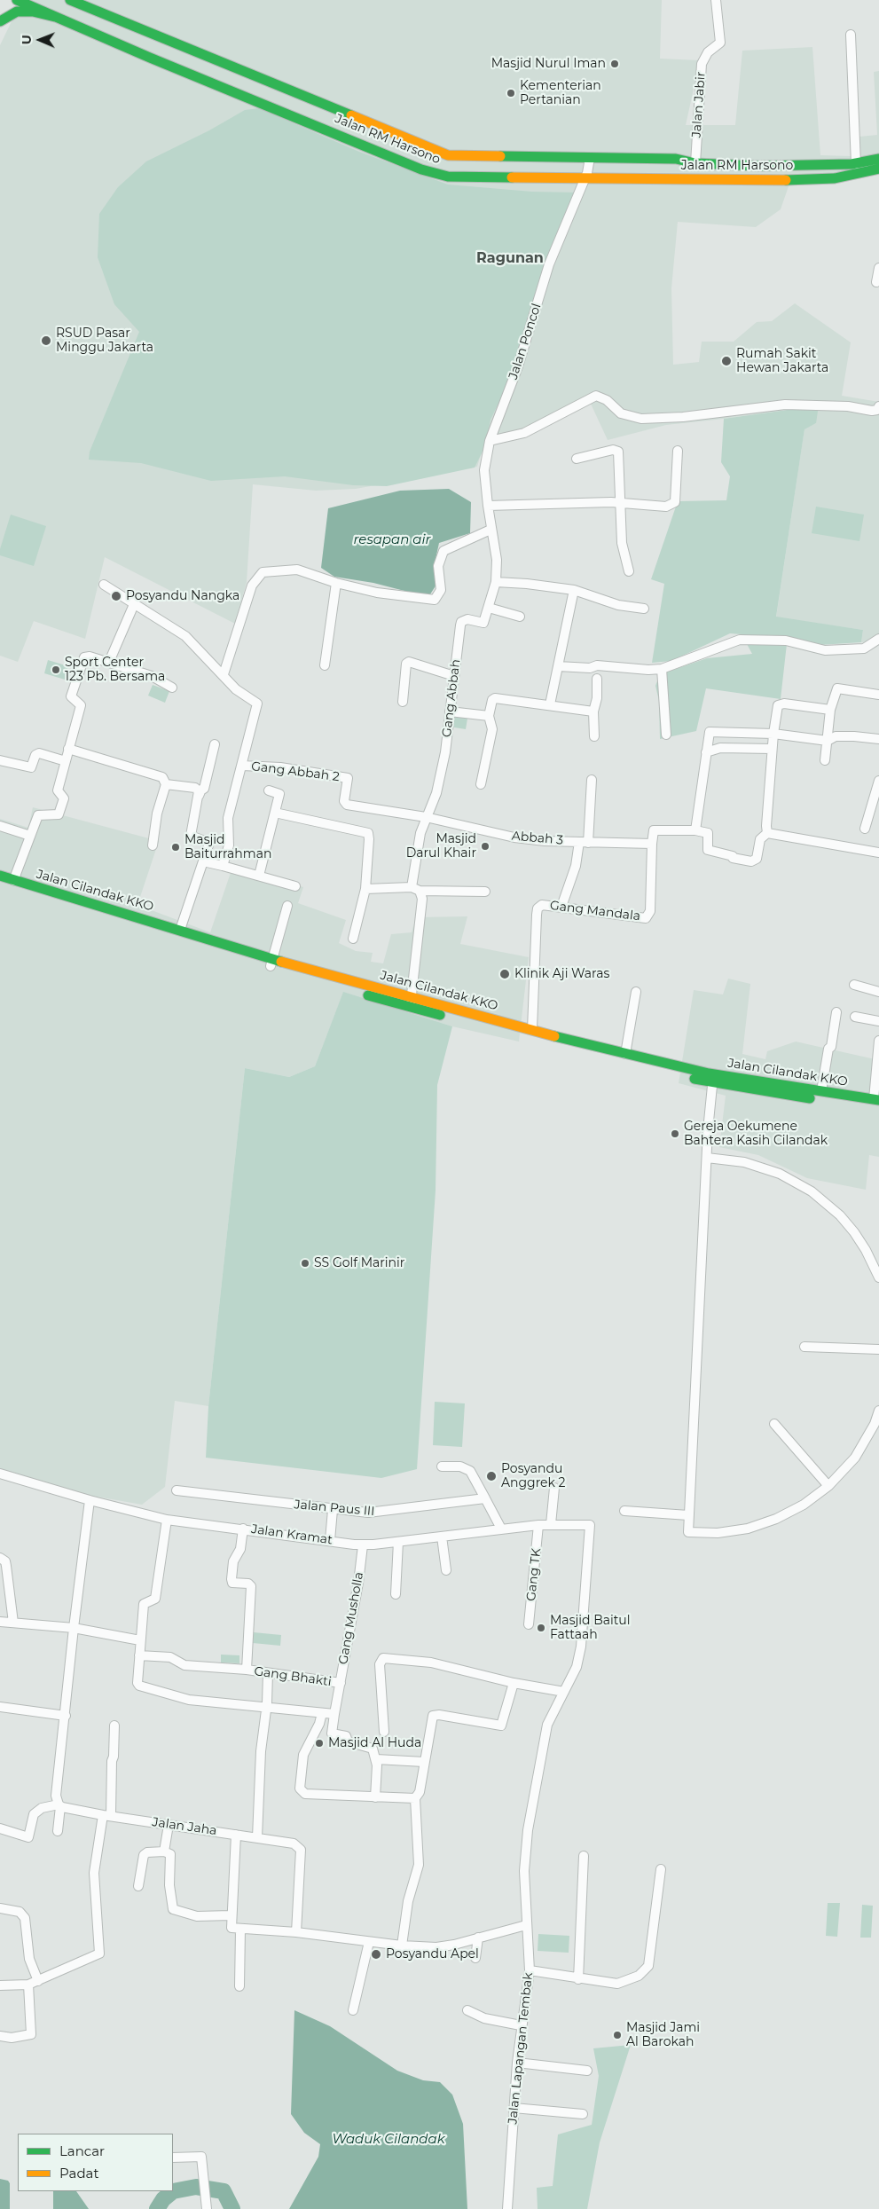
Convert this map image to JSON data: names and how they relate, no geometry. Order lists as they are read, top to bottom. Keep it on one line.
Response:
{"streets":{"main road":["Jalan RM Harsono","Jalan Cilandak KKO"],"street":["Jalan Jabir","Jalan Poncol","Gang Abbah","Gang Abbah 2","Abbah 3","Gang Mandala","Jalan Paus III","Jalan Kramat","Gang TK","Gang Musholla","Gang Bhakti","Jalan Jaha","Jalan Lapangan Tembak"]},"crossings":[["Jalan Jabir","Jalan RM Harsono"],["Jalan RM Harsono","Jalan Poncol"],["Jalan Poncol","Gang Abbah"],["Gang Abbah","Gang Abbah 2"],["Gang Abbah","Abbah 3"],["Gang Abbah","Jalan Cilandak KKO"],["Gang Abbah 2","Abbah 3"],["Abbah 3","Gang Mandala"],["Jalan Cilandak KKO","Gang Mandala"],["Jalan Kramat","Gang TK"],["Jalan Kramat","Gang Musholla"],["Jalan Kramat","Gang Bhakti"],["Jalan Kramat","Jalan Lapangan Tembak"],["Gang Musholla","Gang Bhakti"]],"districts":["Ragunan"],"water":["resapan air","Waduk Cilandak"],"places":["Masjid Nurul Iman","Kementerian Pertanian","RSUD Pasar Minggu Jakarta","Rumah Sakit Hewan Jakarta","Posyandu Nangka","Sport Center 123 Pb. Bersama","Masjid Darul Khair","Masjid Baiturrahman","Klinik Aji Waras","Gereja Oekumene Bahtera Kasih Cilandak","SS Golf Marinir","Posyandu Anggrek 2","Masjid Baitul Fattaah","Masjid Al Huda","Posyandu Apel","Masjid Jami Al Barokah"],"legend":["Lancar","Padat"],"north":"left"}
